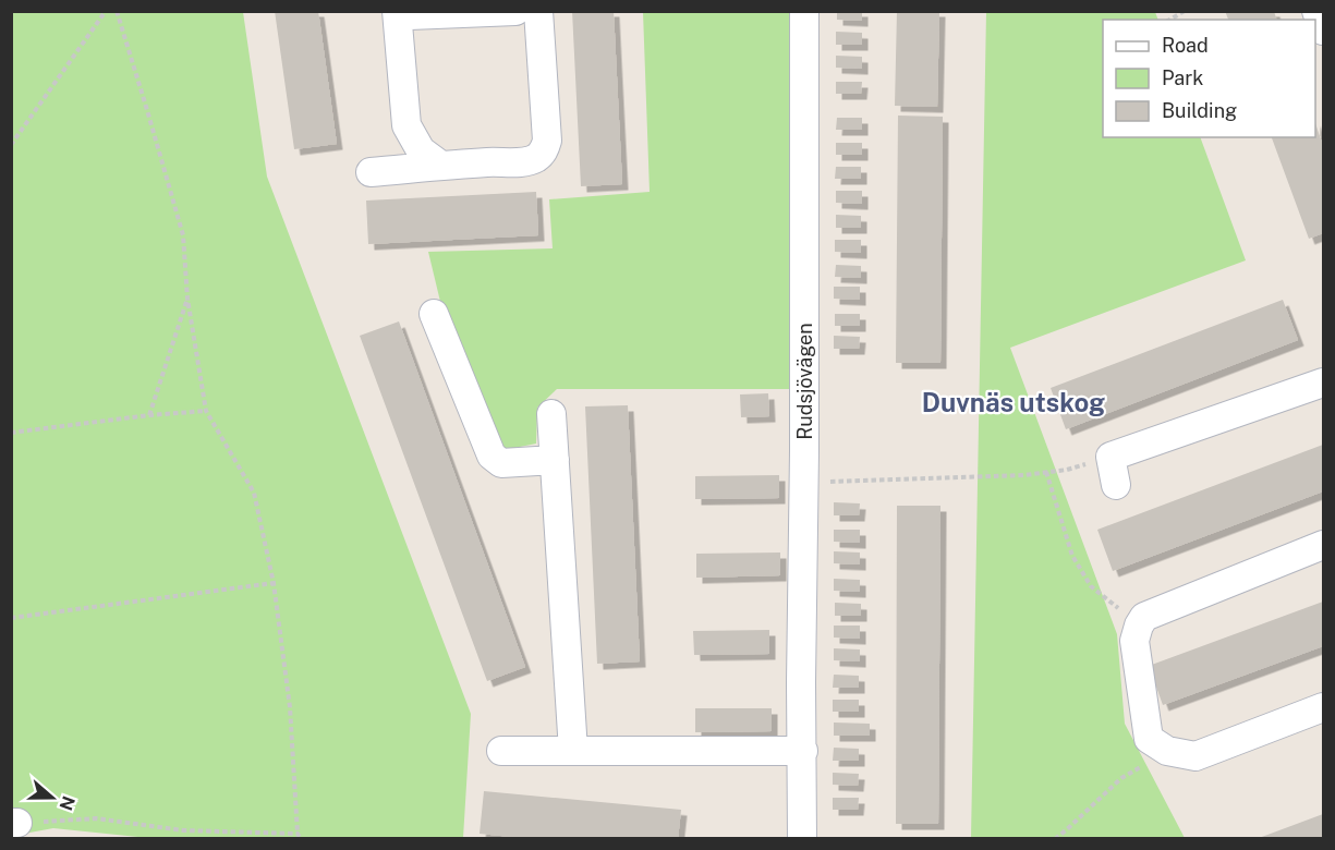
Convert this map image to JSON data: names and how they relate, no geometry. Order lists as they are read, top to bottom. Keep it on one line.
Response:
{"streets":{"street":["Rudsjövägen"]},"districts":["Duvnäs utskog"],"legend":["Road","Park","Building"],"north":"right"}
